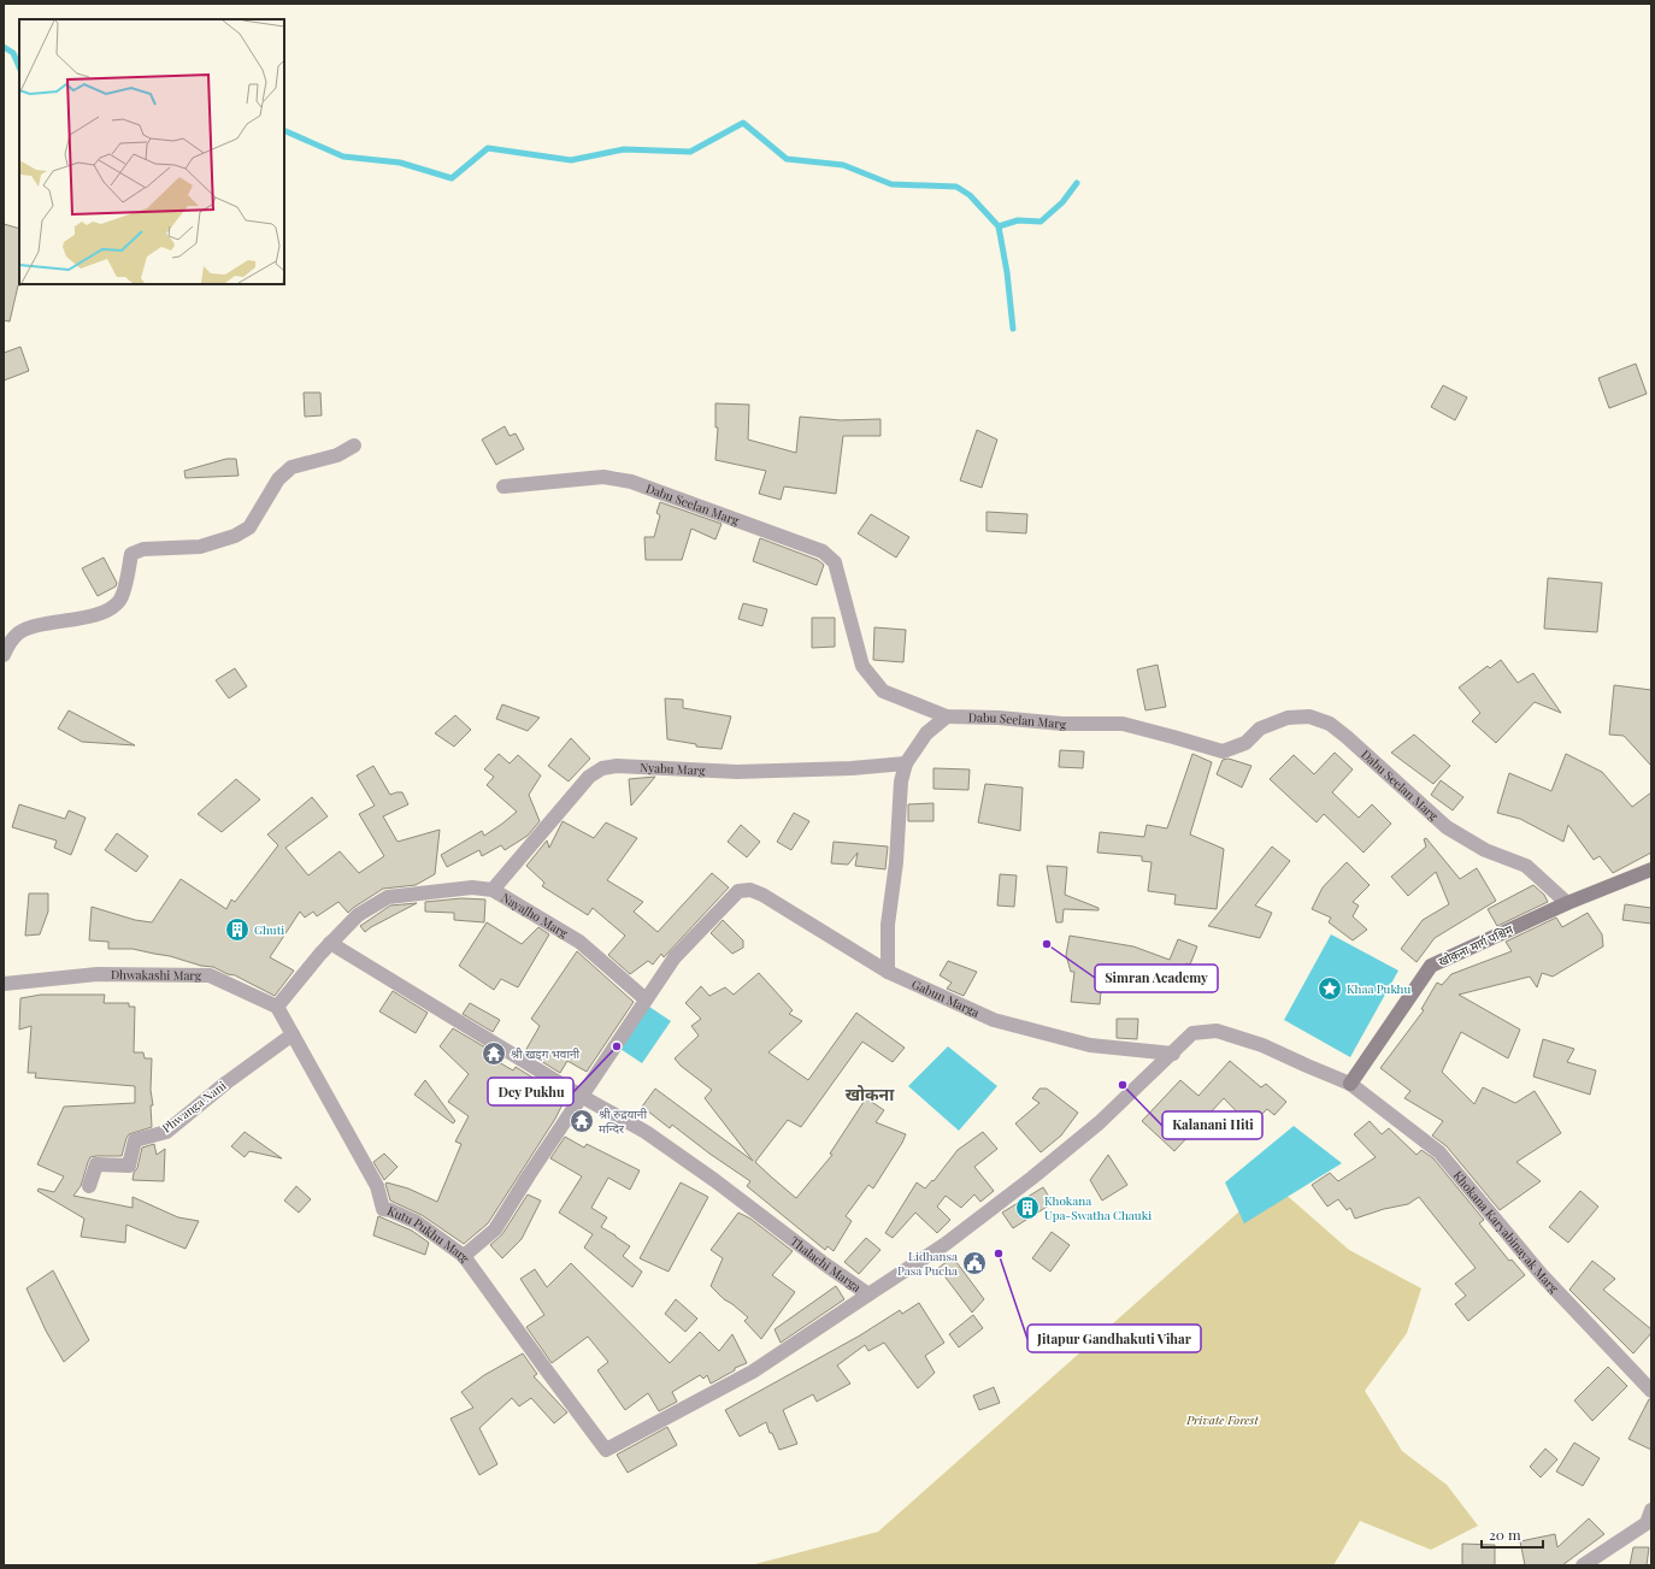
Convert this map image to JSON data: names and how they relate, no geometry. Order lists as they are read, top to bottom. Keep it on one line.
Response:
{"streets":{"street":["Dabu Seelan Marg","Nyabu Marg","NayaJho Marg","खोकना मार्ग पश्चिम","Dhwakashi Marg","Gabun Marga","Phwanga Nani","Khokana Karyabinayak Marg","Kutu Pukhu Marg","Thalachi Marga"]},"crossings":[["Dabu Seelan Marg","खोकना मार्ग पश्चिम"],["Nyabu Marg","NayaJho Marg"],["NayaJho Marg","Gabun Marga"],["NayaJho Marg","Thalachi Marga"],["खोकना मार्ग पश्चिम","Khokana Karyabinayak Marg"],["खोकना मार्ग पश्चिम","Thalachi Marga"],["Dhwakashi Marg","Kutu Pukhu Marg"],["Gabun Marga","Thalachi Marga"],["Phwanga Nani","Kutu Pukhu Marg"],["Khokana Karyabinayak Marg","Thalachi Marga"],["Kutu Pukhu Marg","Thalachi Marga"]],"districts":["खोकना"],"parks":["Private Forest"],"places":{"building":["Ghuti","Khokana Upa-Swatha Chauki"],"other":["Simran Academy","Dey Pukhu","Kalanani Hiti","Jitapur Gandhakuti Vihar"],"place":["Khaa Pukhu"],"temple":["श्री खड्ग भवानी","श्री रुद्रयानी मन्दिर"],"public building":["Lidhansa Pasa Pucha"]},"scale_bar":"20 m"}
